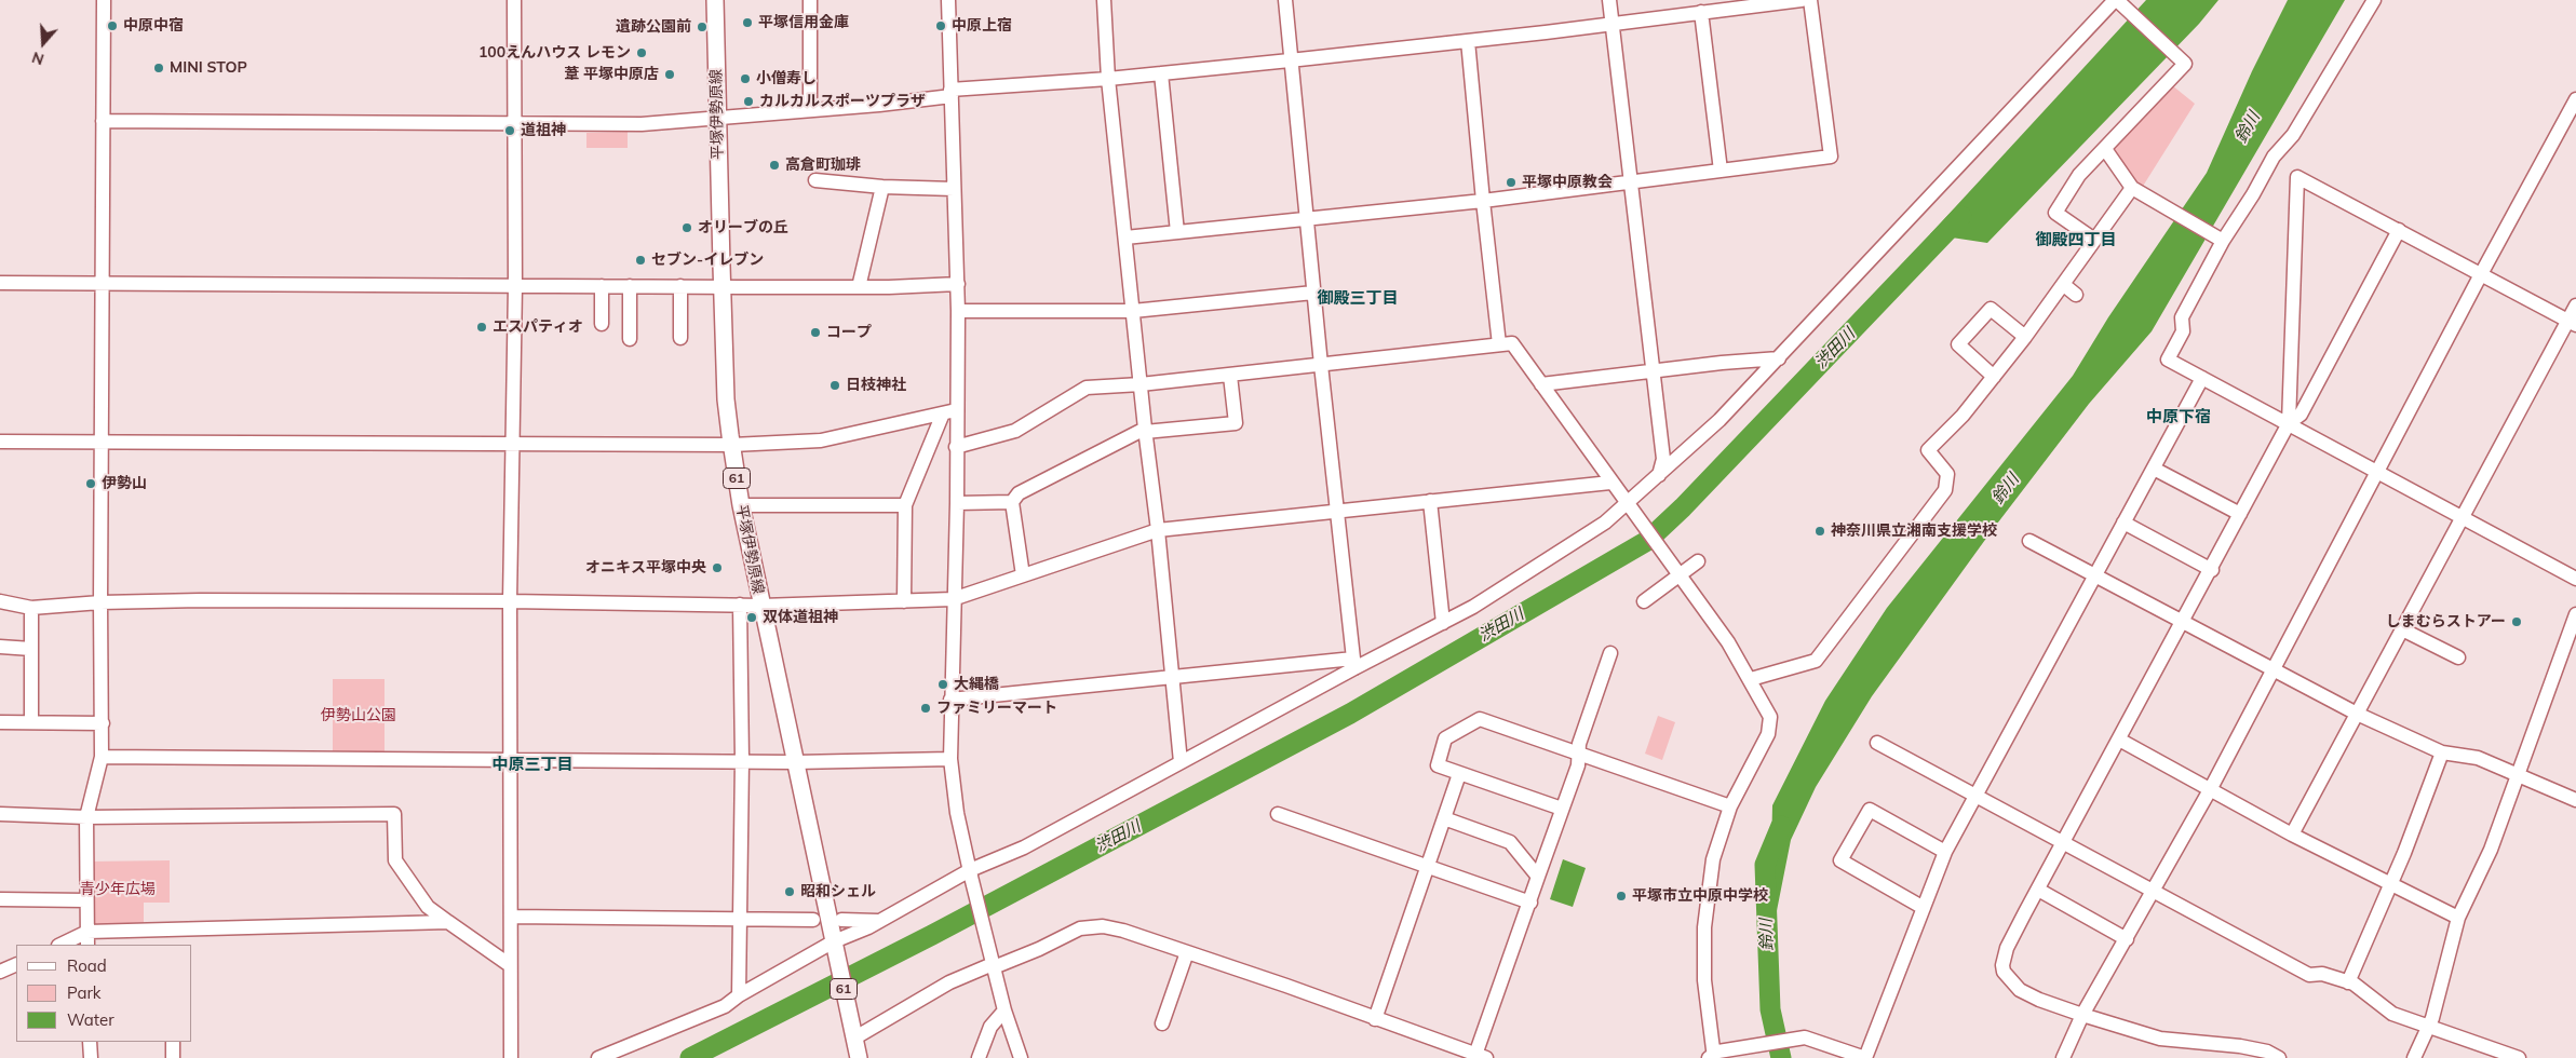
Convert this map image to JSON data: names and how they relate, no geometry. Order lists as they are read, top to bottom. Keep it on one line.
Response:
{"streets":{"main road":["平塚伊勢原線","61"]},"districts":["御殿四丁目","御殿三丁目","中原下宿","中原三丁目"],"water":["鈴川","渋田川"],"parks":["伊勢山公園","青少年広場"],"places":["平塚信用金庫","中原中宿","中原上宿","遺跡公園前","100えんハウス レモン","MINI STOP","葦 平塚中原店","小僧寿し","カルカルスポーツプラザ","道祖神","高倉町珈琲","平塚中原教会","オリーブの丘","セブン-イレブン","エスパティオ","コープ","日枝神社","伊勢山","神奈川県立湘南支援学校","オニキス平塚中央","双体道祖神","しまむらストアー","大縄橋","ファミリーマート","昭和シェル","平塚市立中原中学校"],"legend":["Road","Park","Water"],"north":"bottom"}
